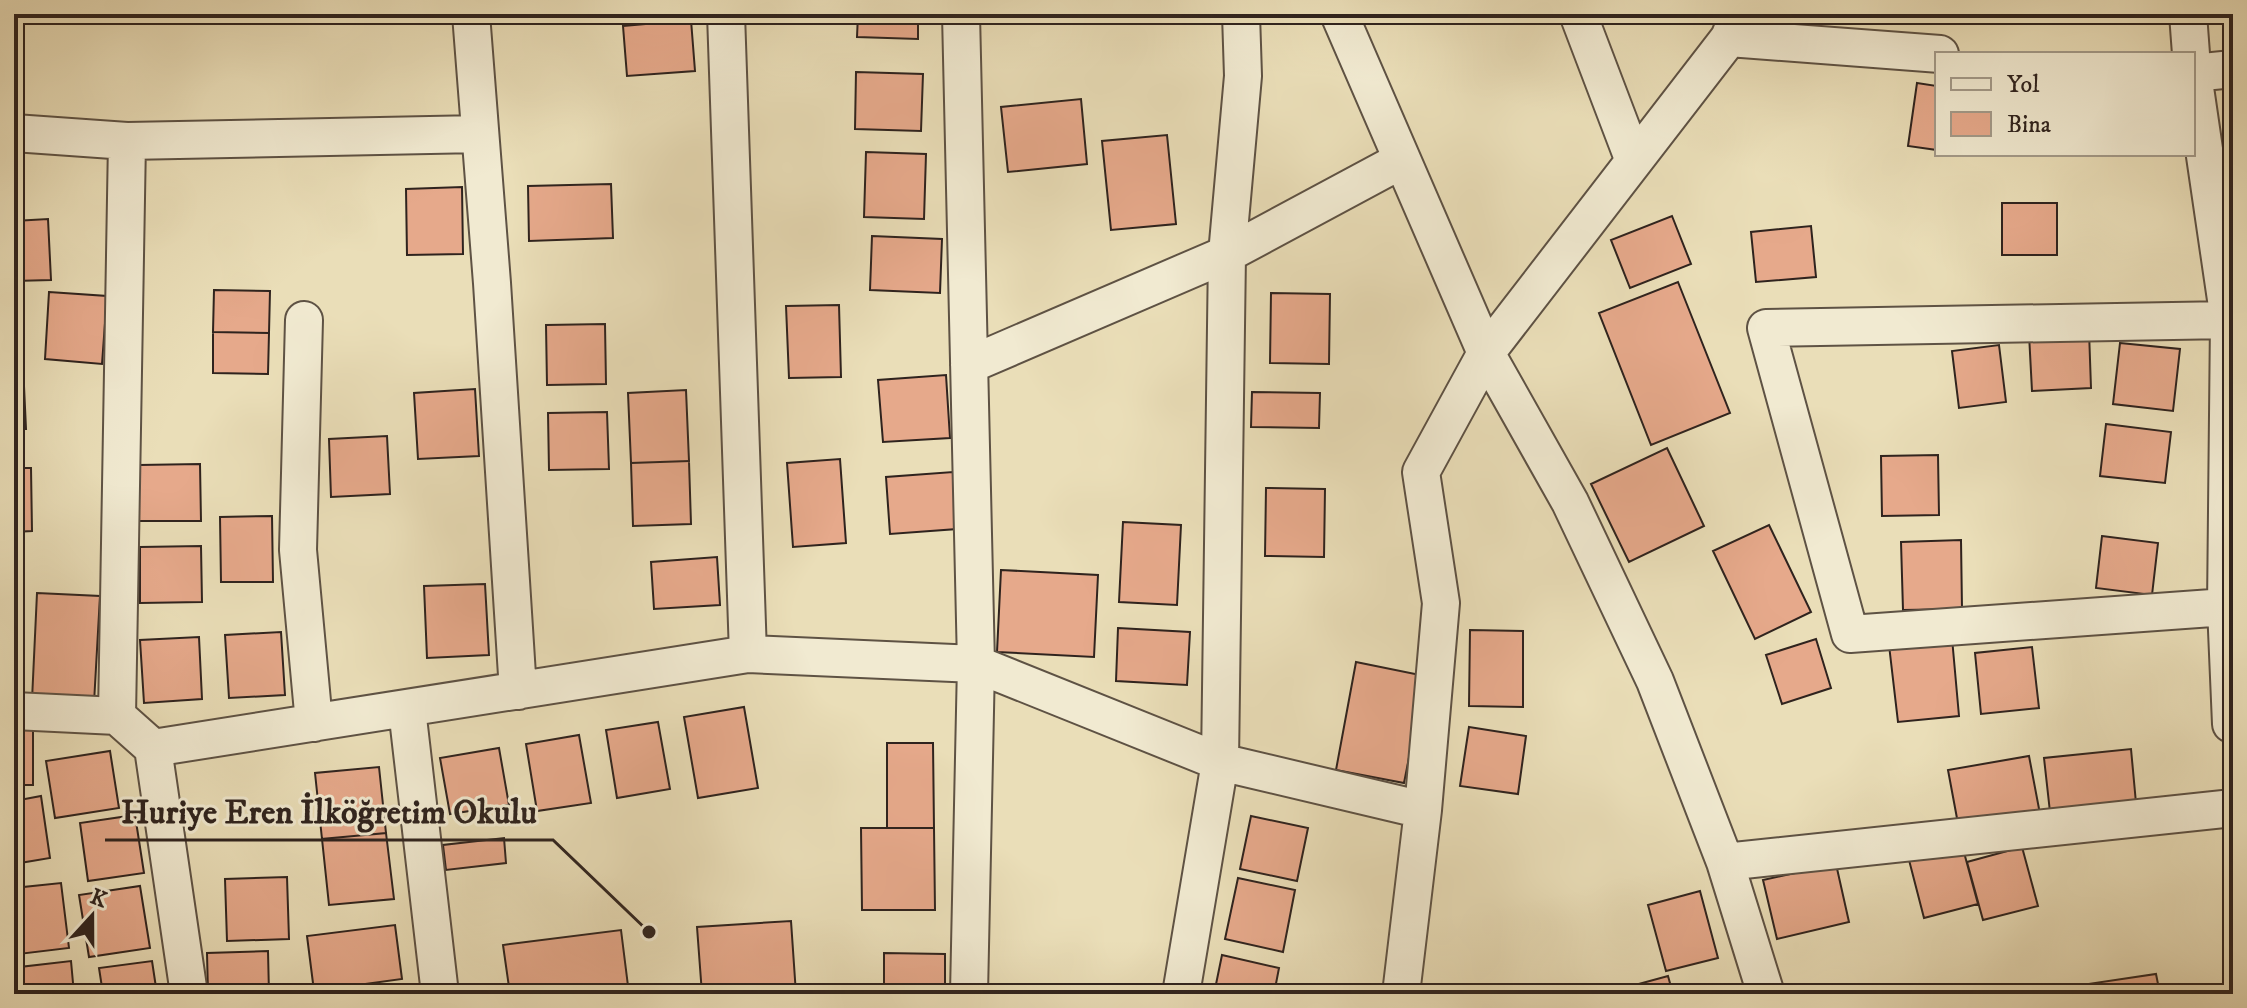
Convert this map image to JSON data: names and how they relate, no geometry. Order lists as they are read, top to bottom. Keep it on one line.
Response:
{"places":["Huriye Eren İlköğretim Okulu"],"legend":["Yol","Bina"],"north":"top"}
